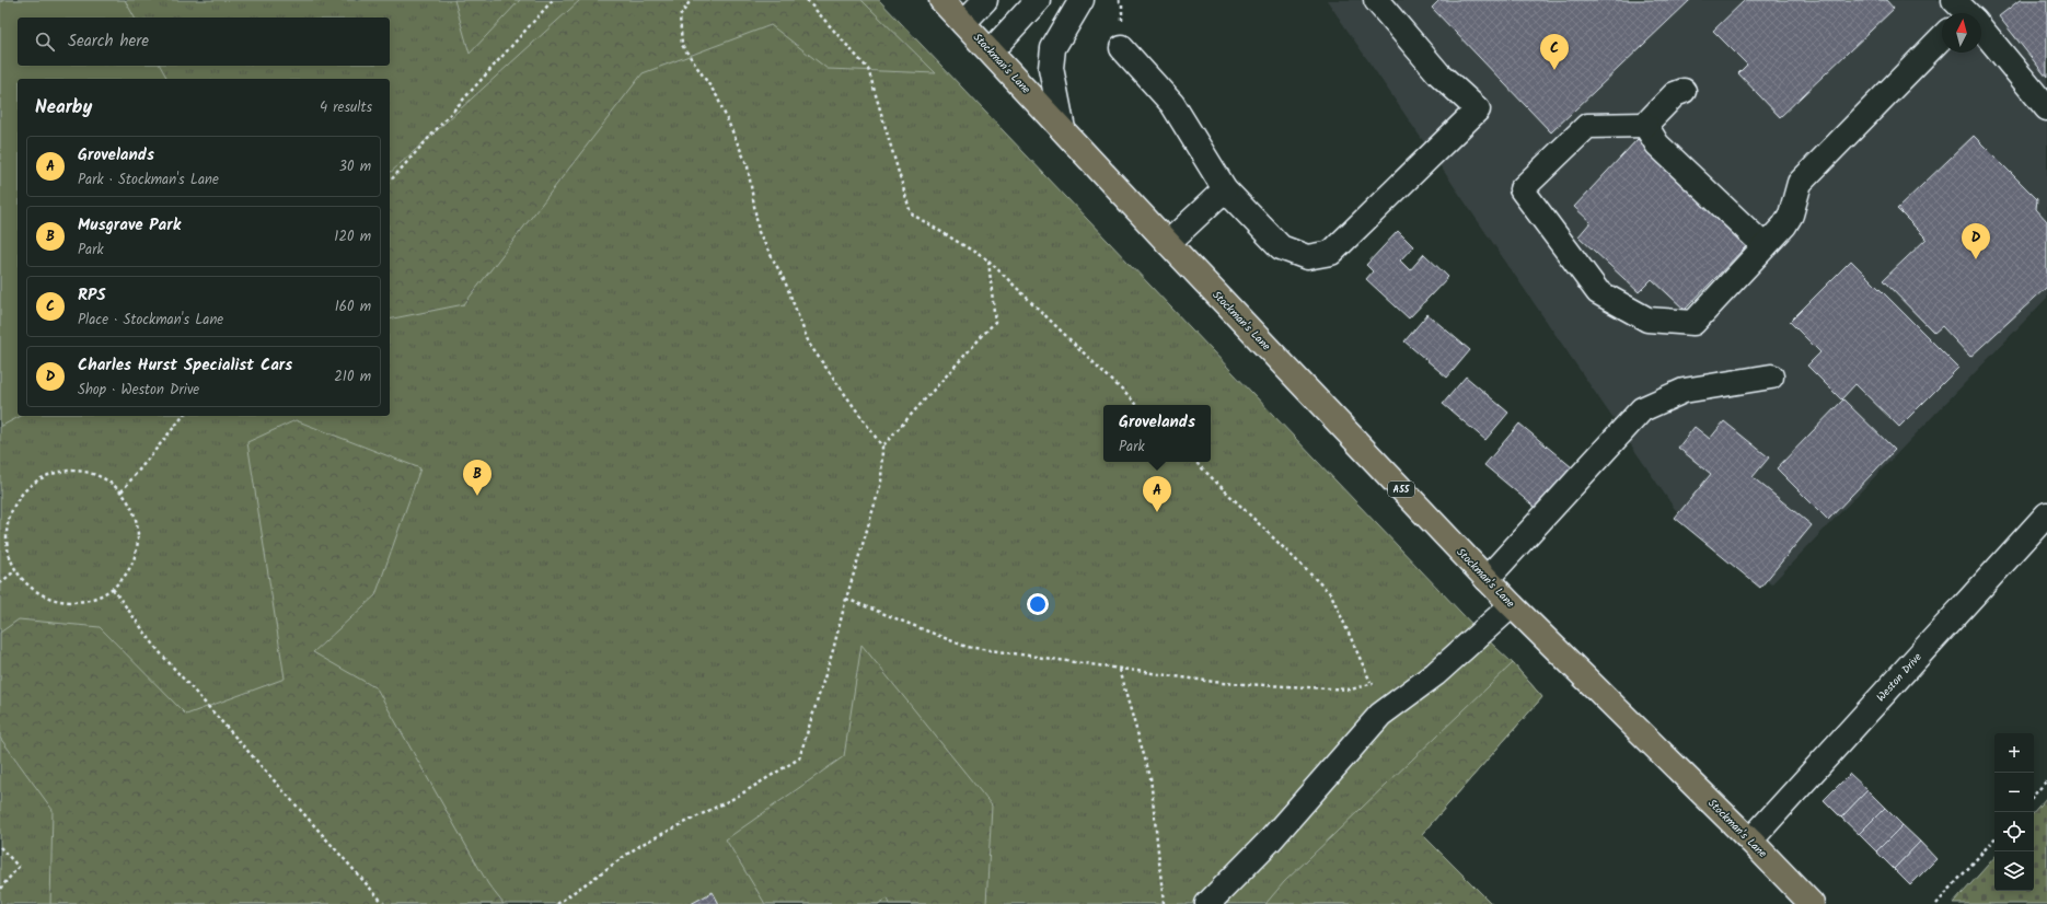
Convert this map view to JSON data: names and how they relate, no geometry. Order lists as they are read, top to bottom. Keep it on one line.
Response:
{"streets":{"highway":["Stockman's Lane","A55"],"street":["Weston Drive"]},"crossings":[["Stockman's Lane","Weston Drive"]],"north":"top","page":{"search":"Search here","pins":["C","D","B","A"],"heading":["Nearby","4 results"],"list":[{"mark":"A","name":"Grovelands","note":"Park · Stockman's Lane","value":"30 m"},{"mark":"B","name":"Musgrave Park","note":"Park","value":"120 m"},{"mark":"C","name":"RPS","note":"Place · Stockman's Lane","value":"160 m"},{"mark":"D","name":"Charles Hurst Specialist Cars","note":"Shop · Weston Drive","value":"210 m"}],"popup":["Grovelands","Park"],"map_buttons":["+","−"]}}
